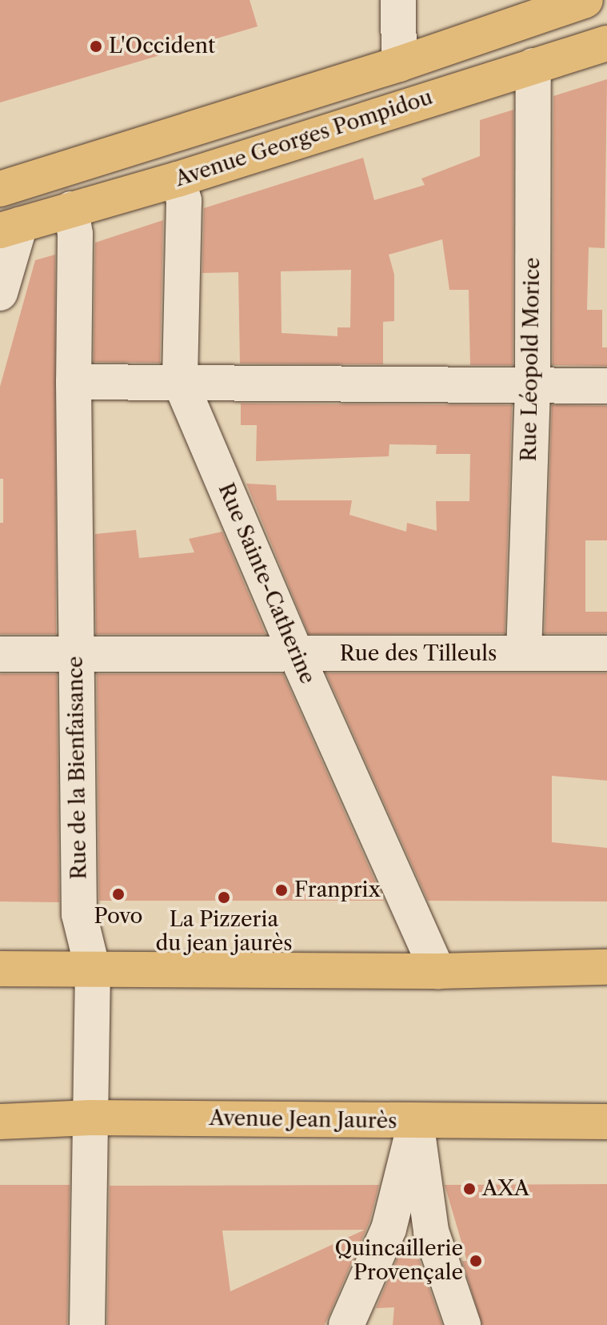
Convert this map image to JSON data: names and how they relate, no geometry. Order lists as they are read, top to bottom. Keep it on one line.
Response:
{"streets":{"main road":["Avenue Georges Pompidou","Avenue Jean Jaurès"],"street":["Rue Léopold Morice","Rue Sainte-Catherine","Rue des Tilleuls","Rue de la Bienfaisance"]},"crossings":[["Avenue Georges Pompidou","Rue Léopold Morice"],["Avenue Georges Pompidou","Rue Sainte-Catherine"],["Avenue Georges Pompidou","Rue de la Bienfaisance"],["Rue Léopold Morice","Rue des Tilleuls"],["Rue Sainte-Catherine","Rue des Tilleuls"],["Rue des Tilleuls","Rue de la Bienfaisance"],["Rue de la Bienfaisance","Avenue Jean Jaurès"]],"places":["L'Occident","Franprix","Povo","La Pizzeria du jean jaurès","AXA","Quincaillerie Provençale"]}
